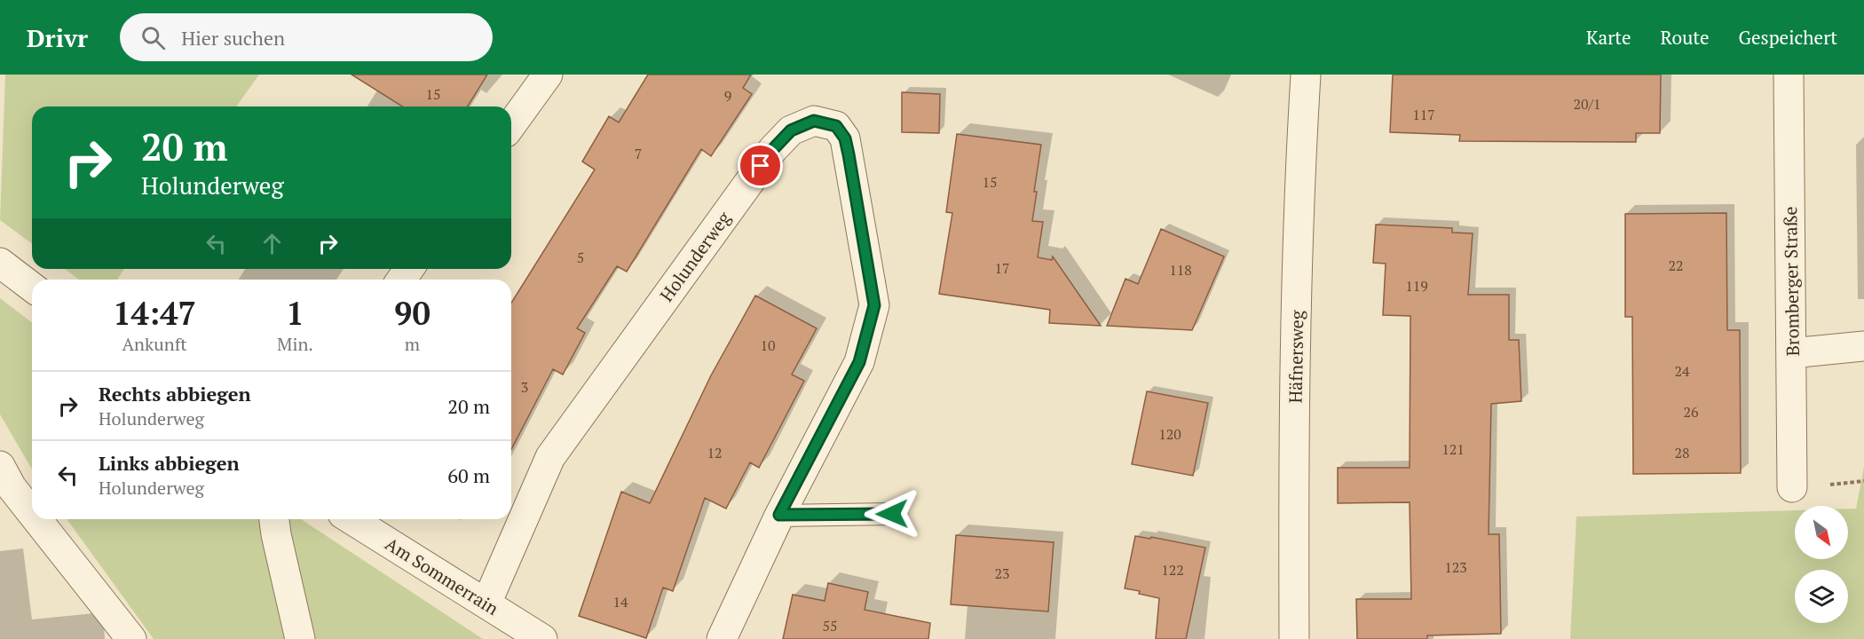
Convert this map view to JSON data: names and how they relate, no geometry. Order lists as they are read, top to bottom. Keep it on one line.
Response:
{"streets":{"street":["Holunderweg","Bromberger Straße","Häfnersweg","Am Sommerrain"]},"crossings":[["Holunderweg","Am Sommerrain"]],"house_numbers":["15","9","20/1","117","7","15","5","22","17","118","119","10","24","3","26","120","121","12","28","123","122","23","14","55"],"north":"bottom right","page":{"header":"Drivr","search":"Hier suchen","nav":["Karte","Route","Gespeichert"],"turn":["20 m","Holunderweg"],"eta":["14:47","Ankunft","1","Min.","90","m"],"list":[{"name":"Rechts abbiegen","note":"Holunderweg","value":"20 m"},{"name":"Links abbiegen","note":"Holunderweg","value":"60 m"}]}}
